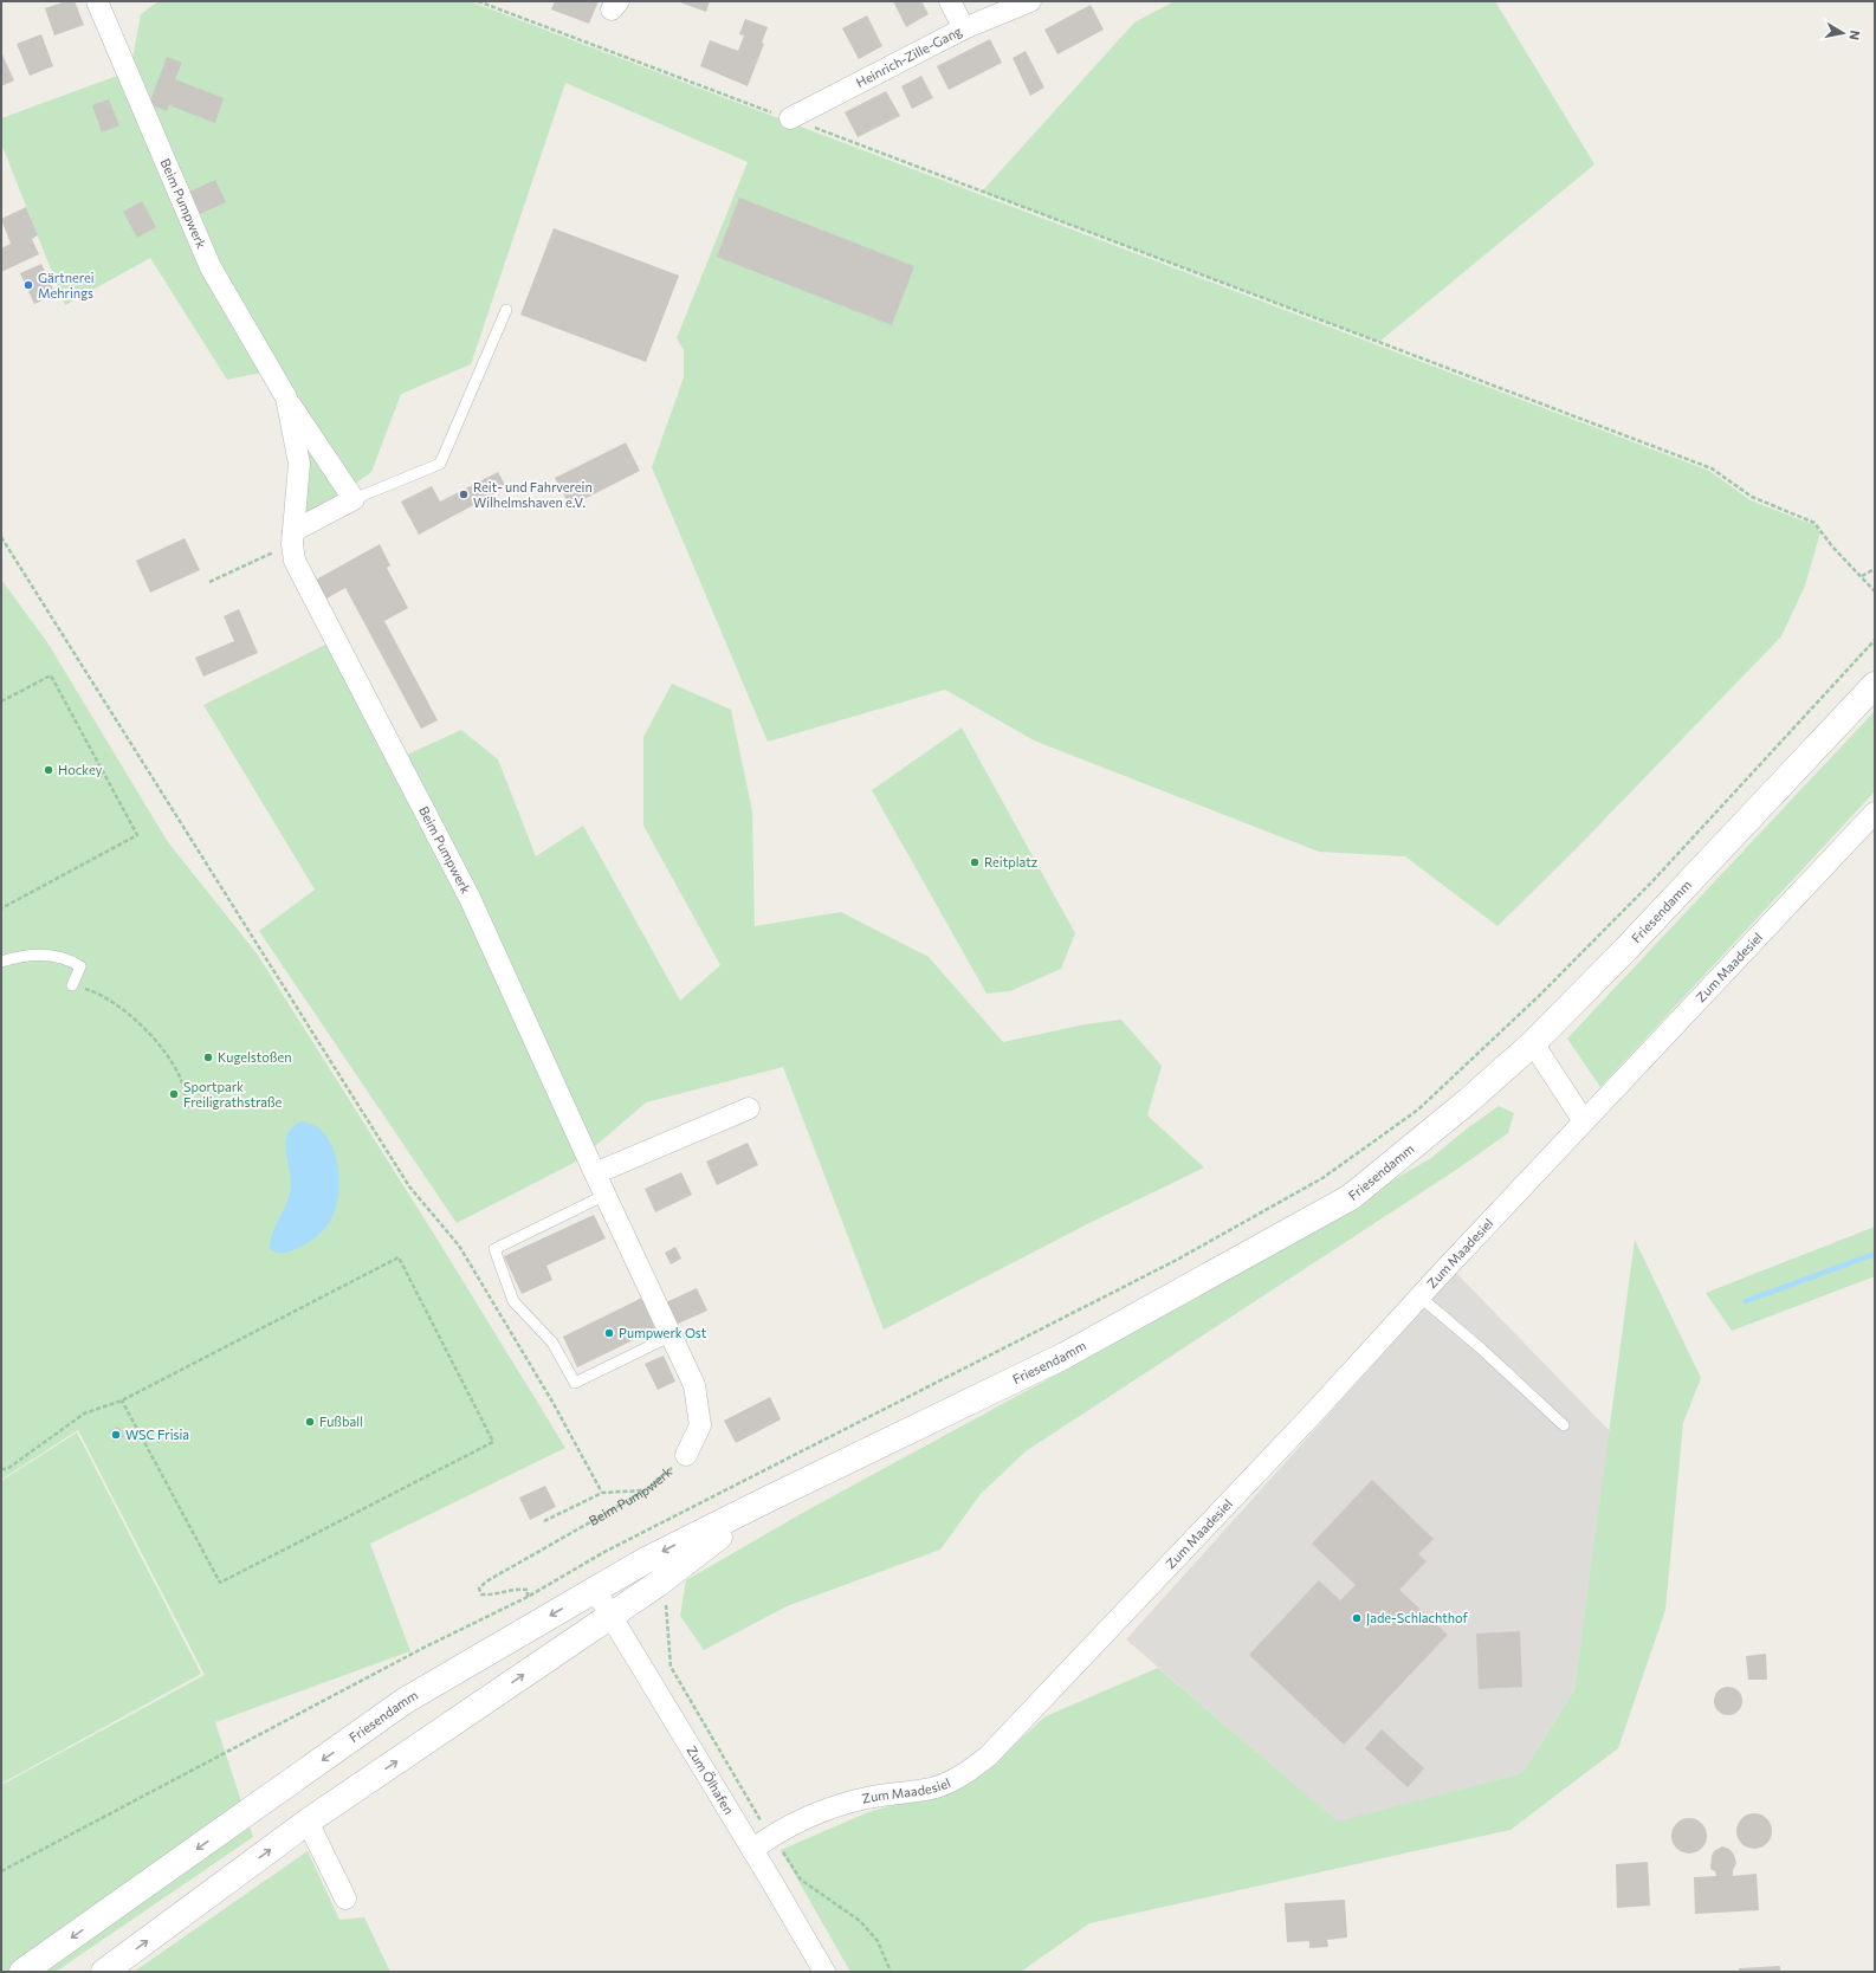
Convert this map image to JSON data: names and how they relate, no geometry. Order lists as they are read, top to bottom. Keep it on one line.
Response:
{"streets":{"main road":["Friesendamm"],"street":["Heinrich-Zille-Gang","Beim Pumpwerk","Zum Maadesiel","Zum Ölhafen"]},"crossings":[["Friesendamm","Zum Ölhafen"],["Zum Maadesiel","Zum Ölhafen"]],"places":["Gärtnerei Mehrings","Reit- und Fahrverein Wilhelmshaven e.V.","Hockey","Reitplatz","Kugelstoßen","Sportpark Freiligrathstraße","Pumpwerk Ost","Fußball","WSC Frisia","Jade-Schlachthof"],"north":"right"}
